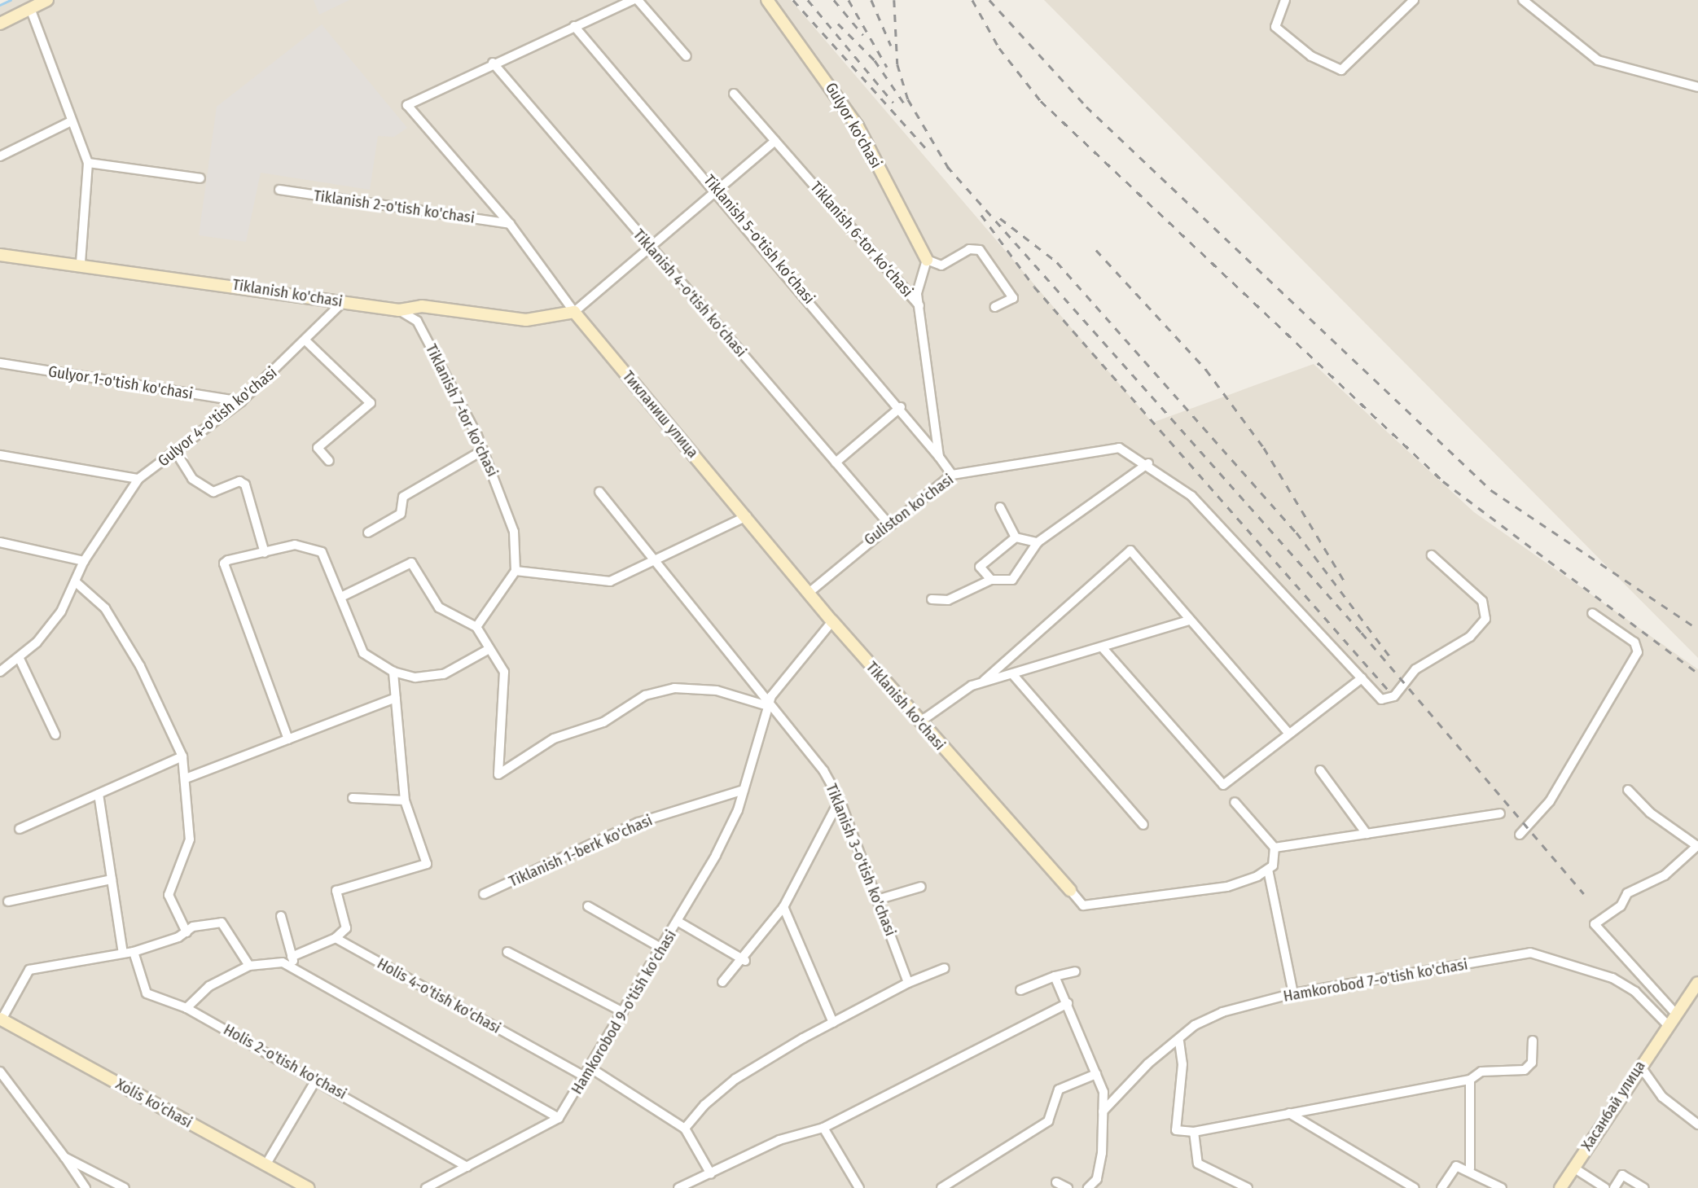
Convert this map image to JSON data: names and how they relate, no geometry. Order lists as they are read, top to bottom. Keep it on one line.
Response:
{"streets":{"street":["Gulyor ko'chasi","Tiklanish 2-o'tish ko'chasi","Tiklanish 5-o'tish ko‘chasi","Tiklanish 6-tor ko‘chasi","Tiklanish ko'chasi","Tiklanish 4-o'tish ko‘chasi","Gulyor 1-o'tish ko'chasi","Tiklanish 7-tor ko'chasi","Тикланиш улица","Gulyor 4-o'tish ko'chasi","Guliston ko'chasi","Tiklanish 1-berk ko'chasi","Tiklanish 3-o'tish ko'chasi","Hamkorobod 7-o'tish ko'chasi","Holis 4-o'tish ko'chasi","Hamkorobod 9-o'tish ko'chasi","Holis 2-o'tish ko'chasi","Xolis ko'chasi","Хасанбай улица"]},"crossings":[["Tiklanish 2-o'tish ko'chasi","Tiklanish ko'chasi"],["Tiklanish 2-o'tish ko'chasi","Tiklanish 4-o'tish ko‘chasi"],["Tiklanish 2-o'tish ko'chasi","Тикланиш улица"],["Tiklanish 5-o'tish ko‘chasi","Tiklanish 6-tor ko‘chasi"],["Tiklanish ko'chasi","Tiklanish 7-tor ko'chasi"],["Tiklanish ko'chasi","Тикланиш улица"],["Tiklanish ko'chasi","Gulyor 4-o'tish ko'chasi"],["Tiklanish ko'chasi","Guliston ko'chasi"],["Tiklanish ko'chasi","Hamkorobod 9-o'tish ko'chasi"],["Tiklanish 4-o'tish ko‘chasi","Guliston ko'chasi"],["Gulyor 1-o'tish ko'chasi","Gulyor 4-o'tish ko'chasi"],["Tiklanish 1-berk ko'chasi","Hamkorobod 9-o'tish ko'chasi"],["Tiklanish 3-o'tish ko'chasi","Hamkorobod 9-o'tish ko'chasi"],["Hamkorobod 7-o'tish ko'chasi","Хасанбай улица"],["Holis 4-o'tish ko'chasi","Hamkorobod 9-o'tish ko'chasi"],["Hamkorobod 9-o'tish ko'chasi","Holis 2-o'tish ko'chasi"]]}
